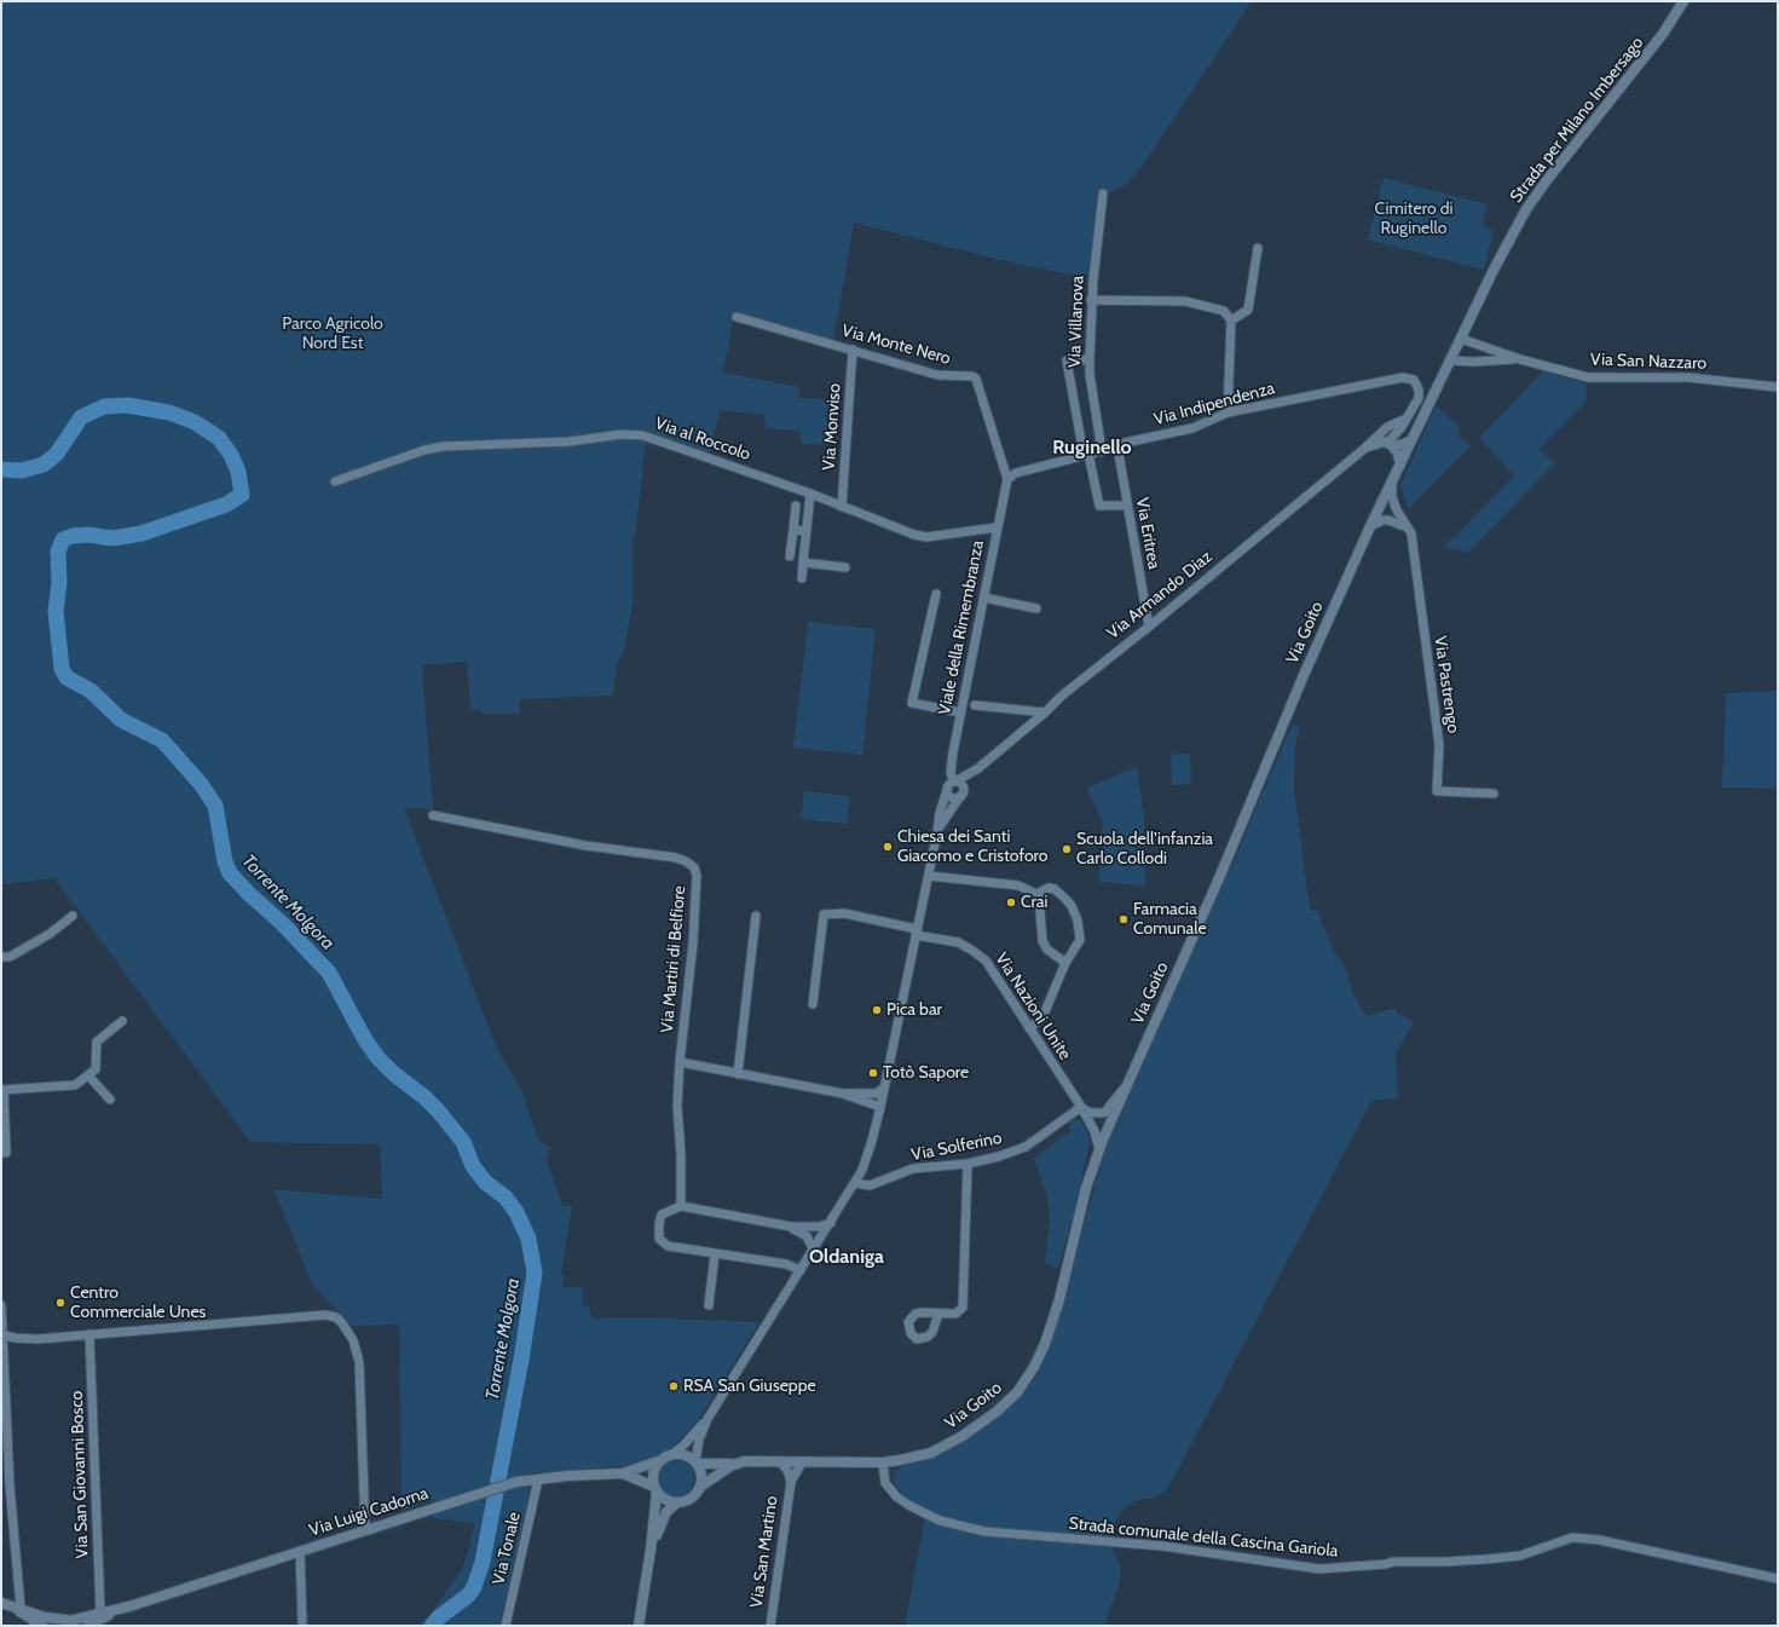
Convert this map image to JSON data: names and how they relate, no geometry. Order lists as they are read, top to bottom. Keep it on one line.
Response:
{"streets":{"street":["Strada per Milano Imbersago","Via Villanova","Via Monte Nero","Via San Nazzaro","Via Indipendenza","Via Monviso","Via al Roccolo","Via Eritrea","Via Armando Diaz","Viale della Rimembranza","Via Goito","Via Pastrengo","Via Martiri di Belfiore","Via Nazioni Unite","Via Solferino","Via San Giovanni Bosco","Via Luigi Cadorna","Strada comunale della Cascina Gariola","Via Tonale","Via San Martino"]},"crossings":[["Strada per Milano Imbersago","Via San Nazzaro"],["Strada per Milano Imbersago","Via Goito"],["Via Villanova","Via Indipendenza"],["Via Monte Nero","Via Indipendenza"],["Via Monte Nero","Via Monviso"],["Via Monte Nero","Viale della Rimembranza"],["Via San Nazzaro","Via Goito"],["Via Indipendenza","Via Eritrea"],["Via Indipendenza","Via Armando Diaz"],["Via Indipendenza","Viale della Rimembranza"],["Via Monviso","Via al Roccolo"],["Via al Roccolo","Viale della Rimembranza"],["Via Eritrea","Via Armando Diaz"],["Via Armando Diaz","Viale della Rimembranza"],["Via Armando Diaz","Via Goito"],["Via Armando Diaz","Via Nazioni Unite"],["Via Armando Diaz","Via Solferino"],["Via Armando Diaz","Via Luigi Cadorna"],["Via Goito","Via Pastrengo"],["Via Goito","Via Nazioni Unite"],["Via Goito","Via Luigi Cadorna"],["Via Goito","Strada comunale della Cascina Gariola"],["Via Goito","Via San Martino"],["Via Nazioni Unite","Via Solferino"],["Via San Giovanni Bosco","Via Luigi Cadorna"],["Via Luigi Cadorna","Via Tonale"]],"districts":["Ruginello","Oldaniga"],"water":["Torrente Molgora"],"parks":["Cimitero di Ruginello","Parco Agricolo Nord Est"],"places":["Chiesa dei Santi Giacomo e Cristoforo","Scuola dell'infanzia Carlo Collodi","Crai","Farmacia Comunale","Pica bar","Totò Sapore","Centro Commerciale Unes","RSA San Giuseppe"]}
